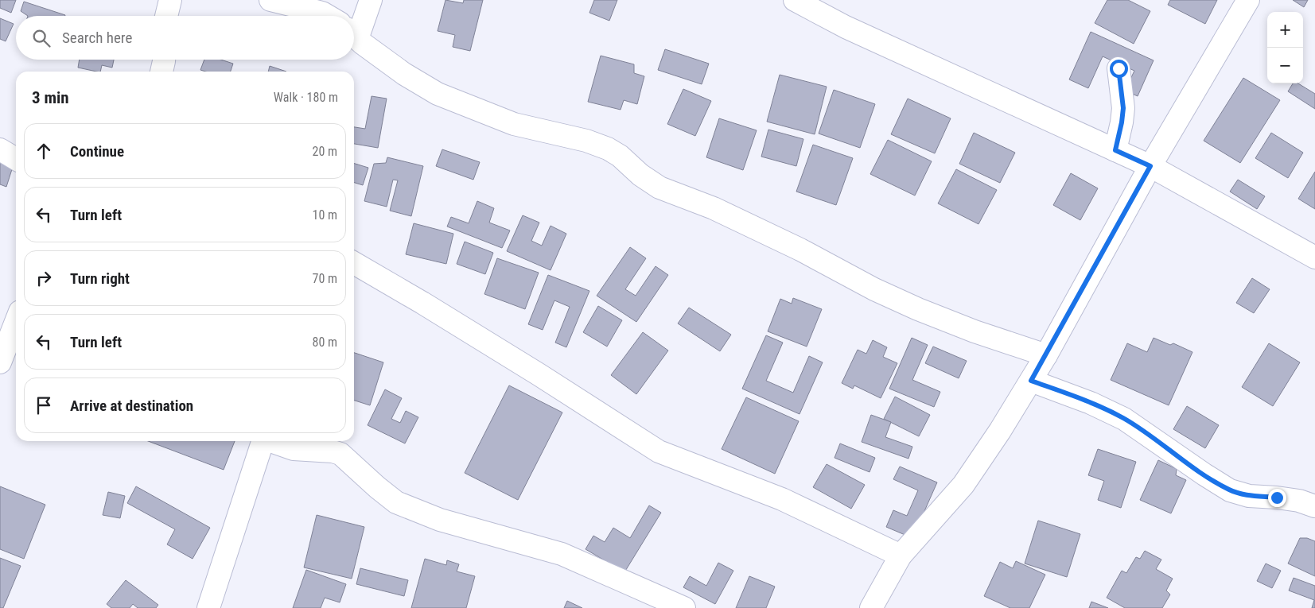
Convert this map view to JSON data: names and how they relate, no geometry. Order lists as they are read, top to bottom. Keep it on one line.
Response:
{"page":{"map_buttons":["+","−"],"search":"Search here","heading":["3 min","Walk · 180 m"],"list":[["Continue","20 m"],["Turn left","10 m"],["Turn right","70 m"],["Turn left","80 m"],"Arrive at destination"]}}
